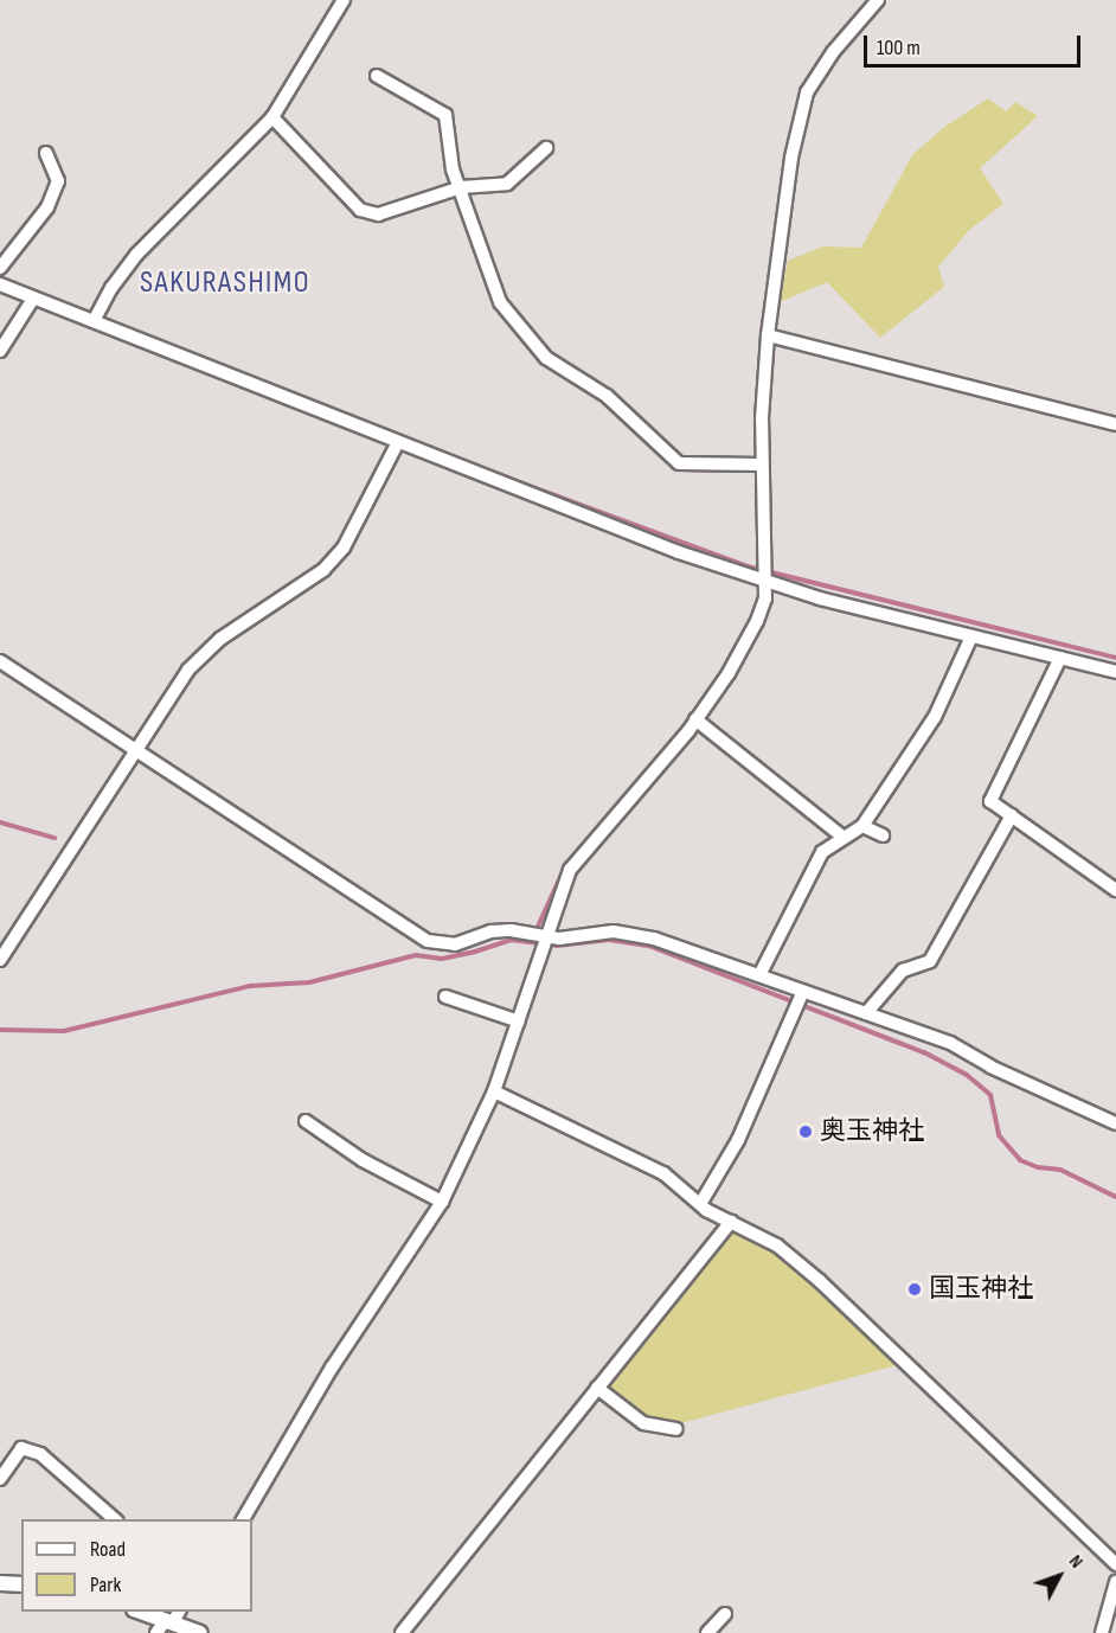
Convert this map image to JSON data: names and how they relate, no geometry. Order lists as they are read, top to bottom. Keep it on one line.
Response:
{"districts":["SAKURASHIMO"],"places":["奥玉神社","国玉神社"],"legend":["Road","Park"],"scale_bar":"100 m","north":"top right"}
